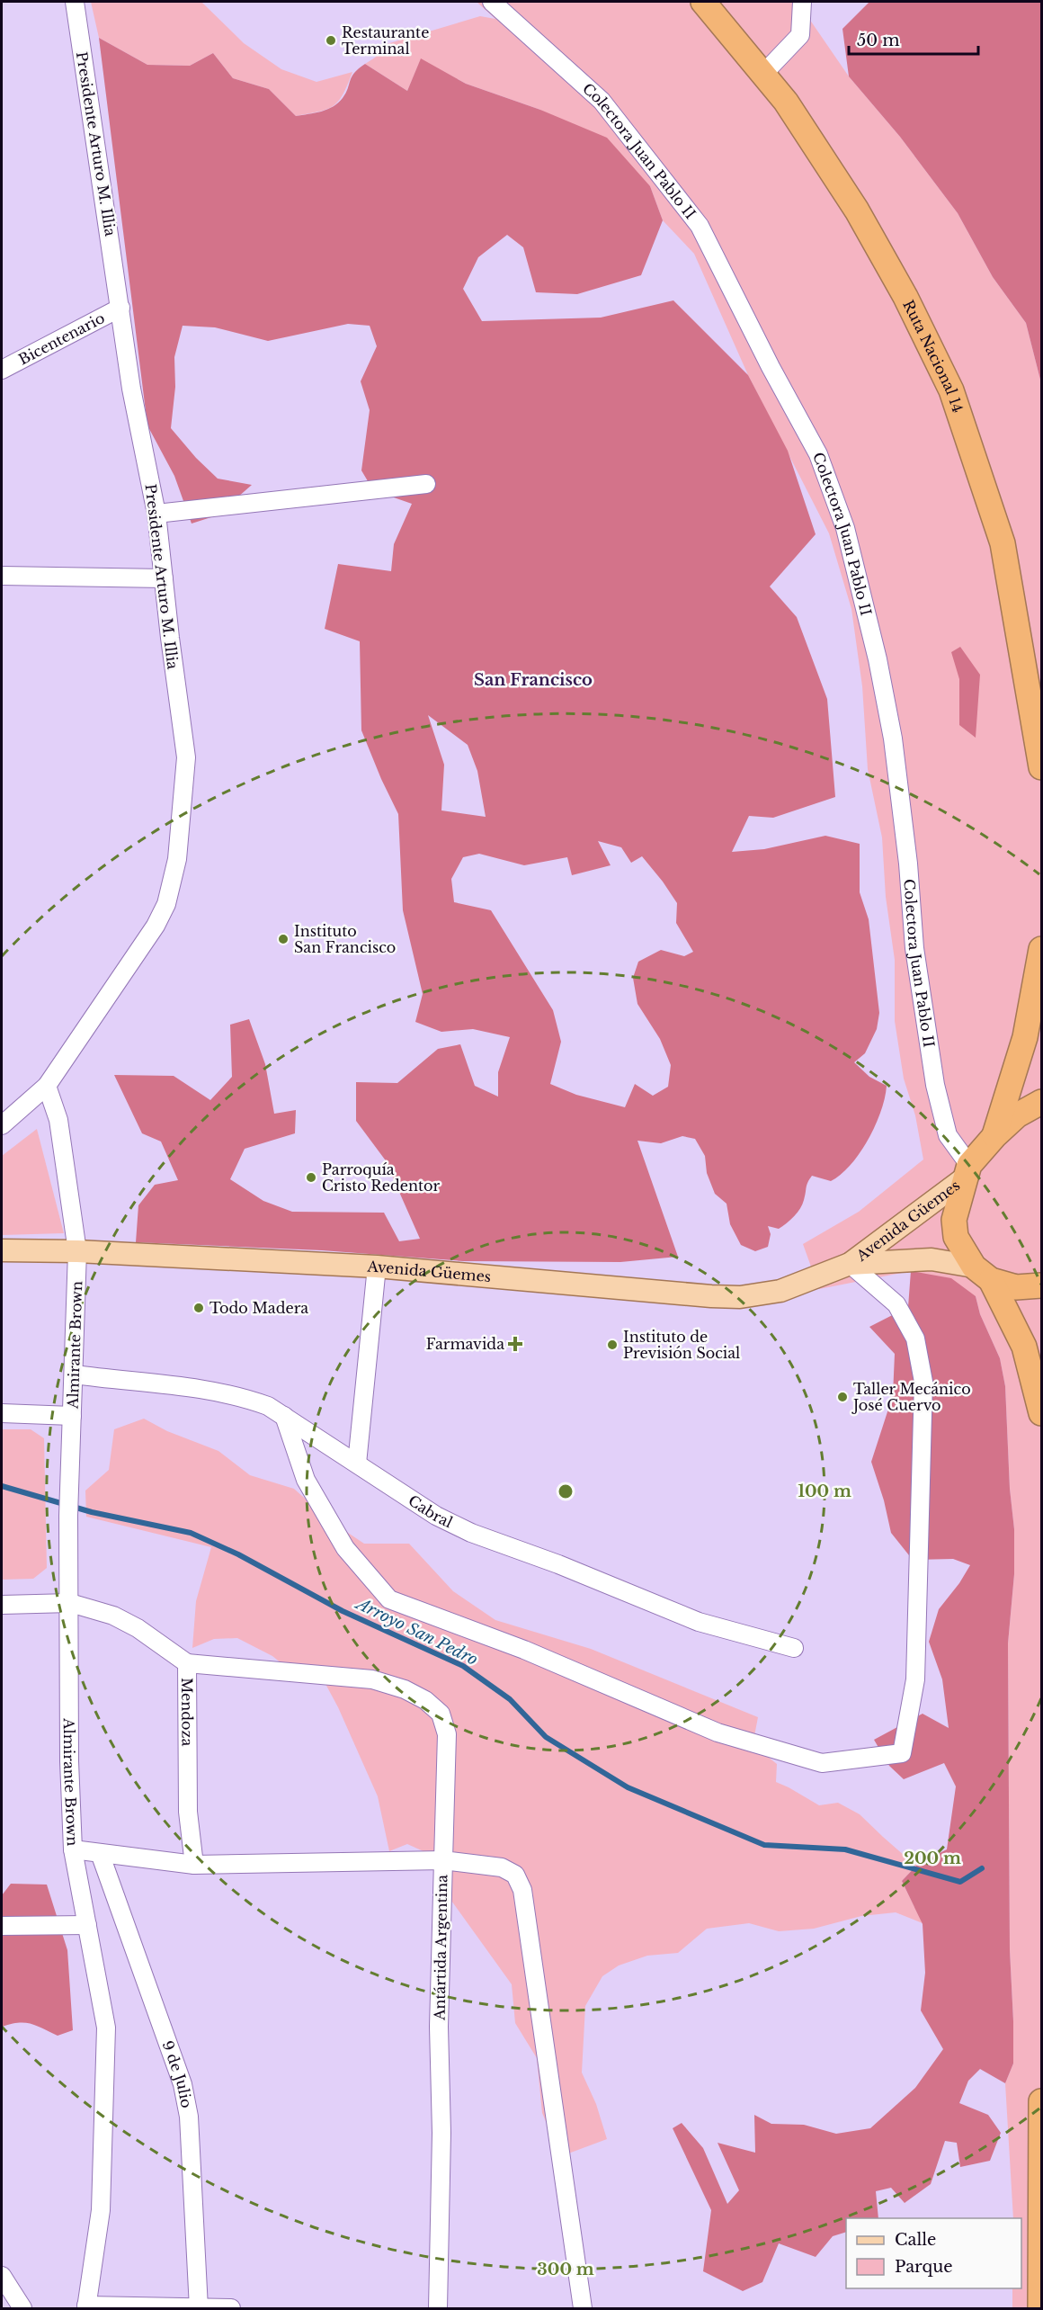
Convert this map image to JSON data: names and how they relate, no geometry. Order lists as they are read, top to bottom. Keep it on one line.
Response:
{"streets":{"highway":["Ruta Nacional 14"],"main road":["Avenida Güemes"],"street":["Presidente Arturo M. Illia","Colectora Juan Pablo II","Bicentenario","Almirante Brown","Cabral","Mendoza","Antártida Argentina","9 de Julio"]},"crossings":[["Presidente Arturo M. Illia","Bicentenario"],["Presidente Arturo M. Illia","Almirante Brown"],["Colectora Juan Pablo II","Avenida Güemes"],["Avenida Güemes","Almirante Brown"],["Almirante Brown","Cabral"],["Almirante Brown","Mendoza"],["Almirante Brown","Antártida Argentina"],["Mendoza","Antártida Argentina"],["Antártida Argentina","9 de Julio"]],"districts":["San Francisco"],"water":["Arroyo San Pedro"],"places":{"other":["Restaurante Terminal","Instituto San Francisco","Parroquía Cristo Redentor","Todo Madera","Instituto de Previsión Social","Taller Mecánico José Cuervo"],"health":["Farmavida"]},"legend":["Calle","Parque"],"scale_bar":"50 m","rings":["100 m","200 m","300 m"]}
